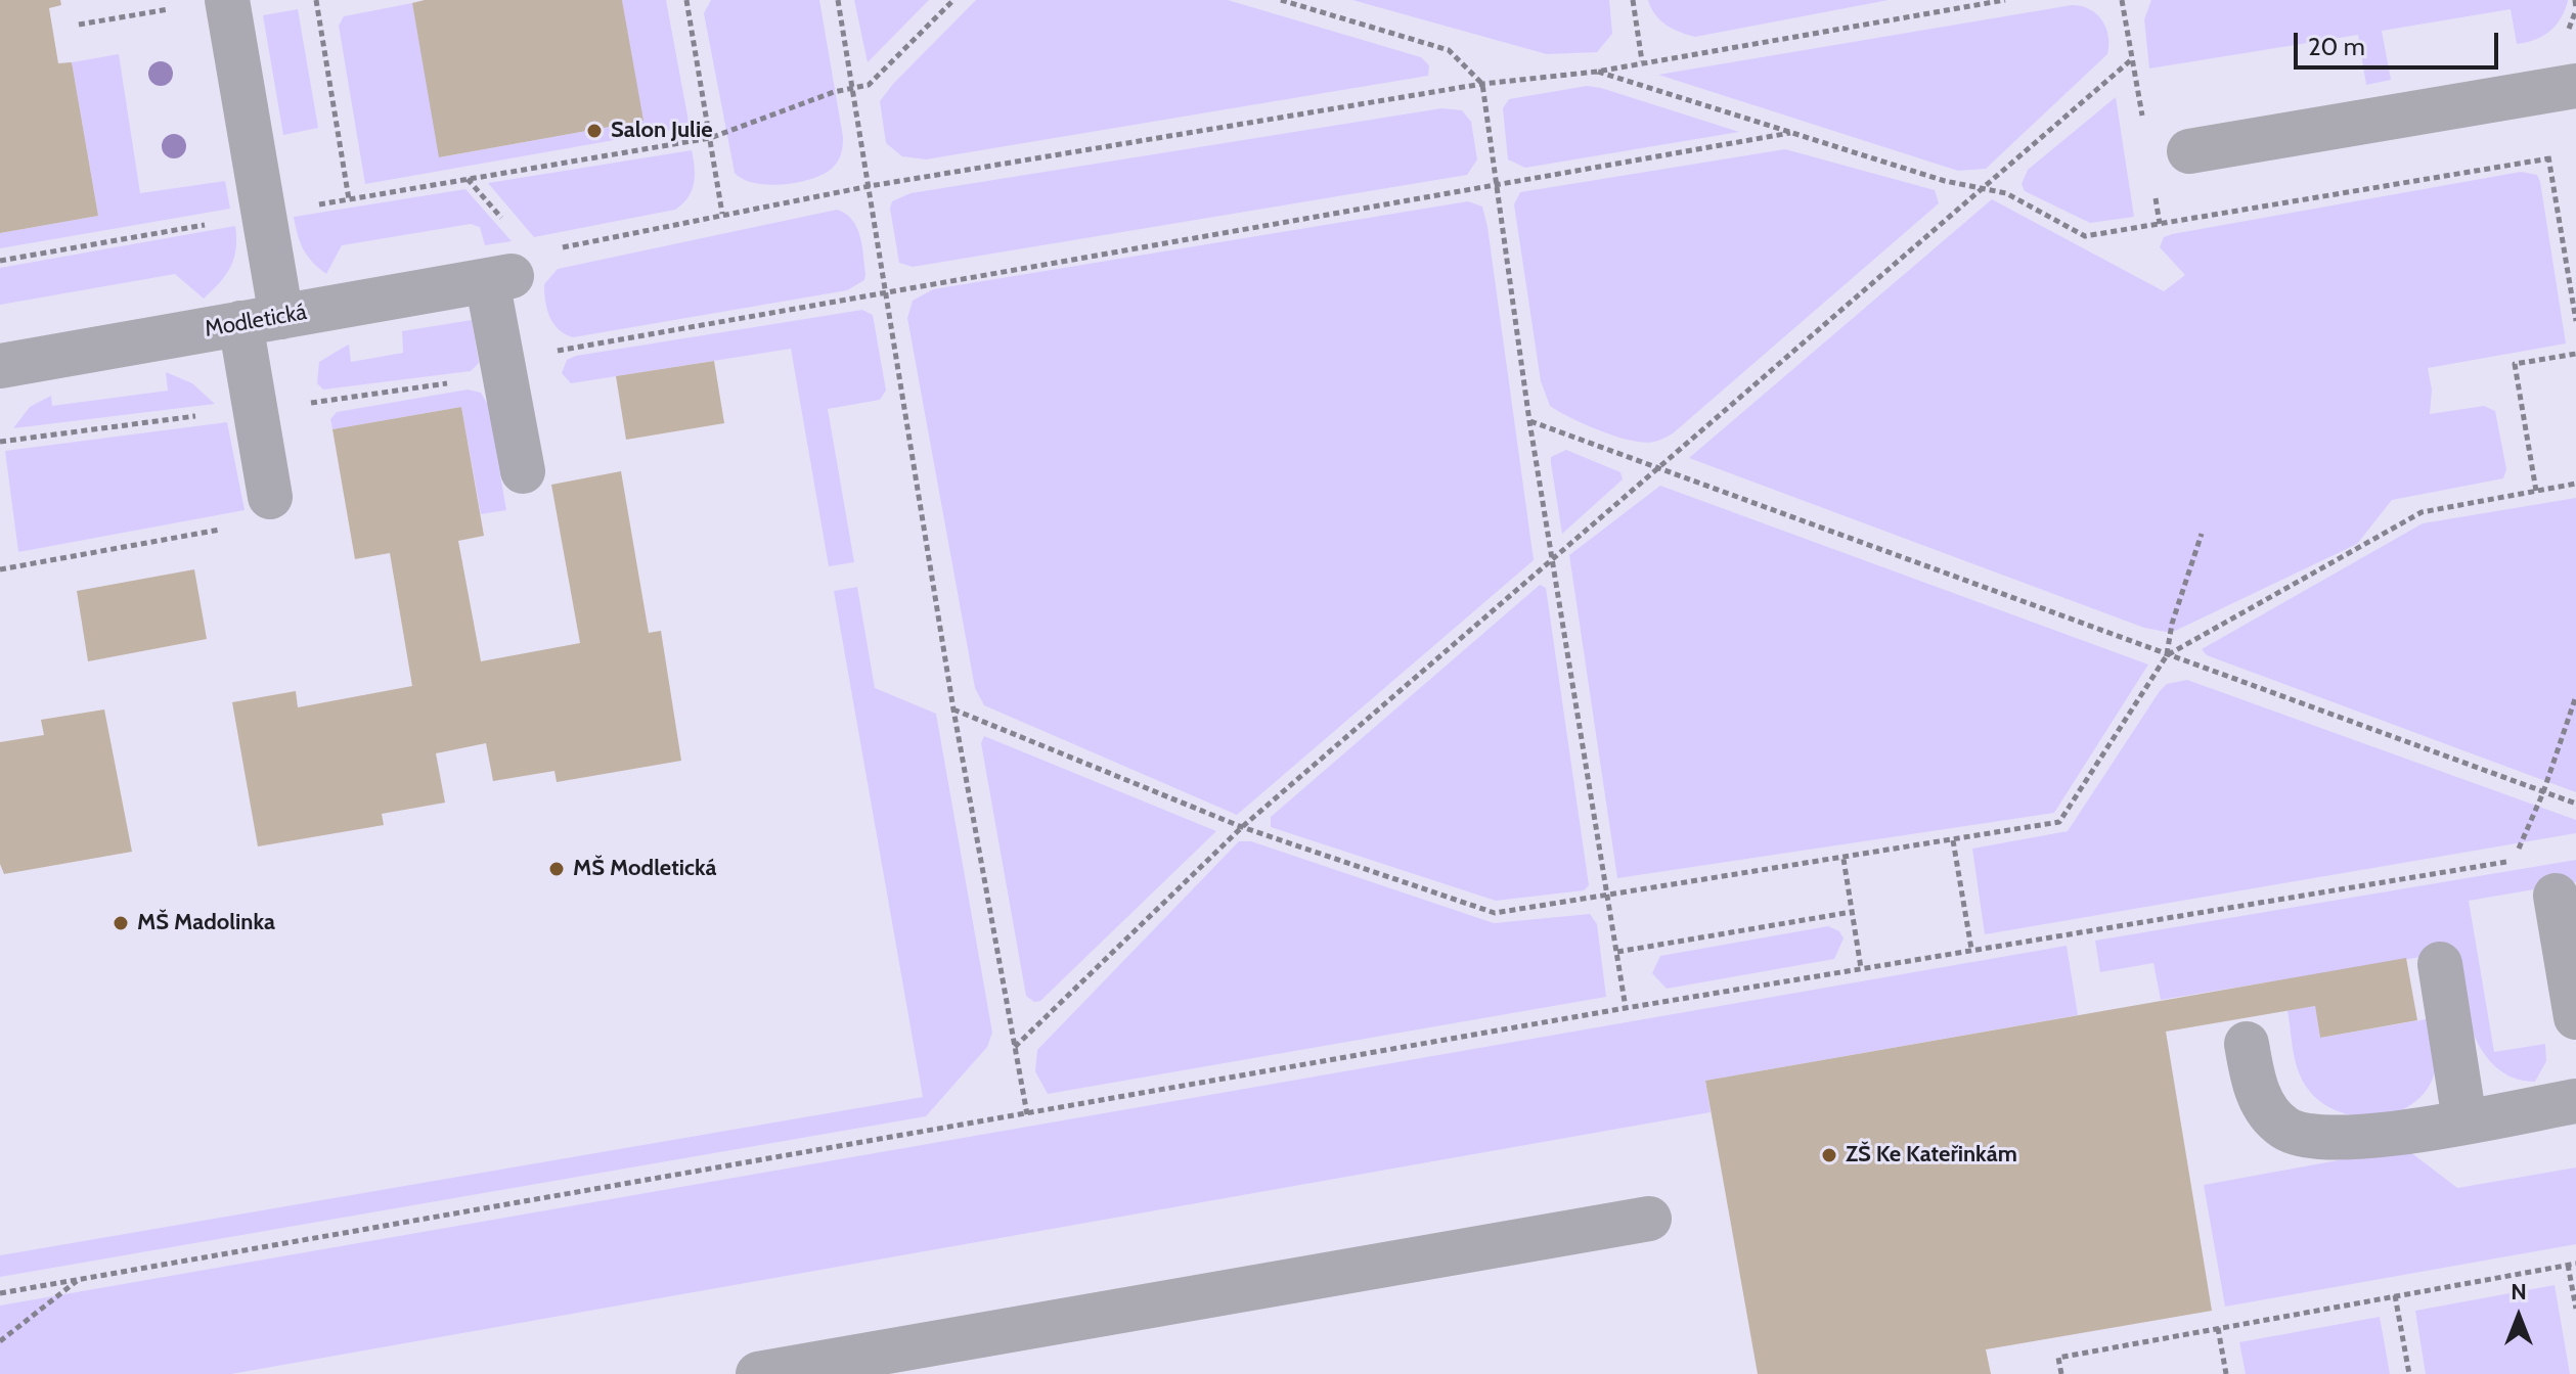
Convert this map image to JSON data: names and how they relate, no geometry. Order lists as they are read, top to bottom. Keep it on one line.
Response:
{"streets":{"street":["Modletická"]},"places":["Salon Julie","MŠ Modletická","MŠ Madolinka","ZŠ Ke Kateřinkám"],"scale_bar":"20 m","north":"top"}
